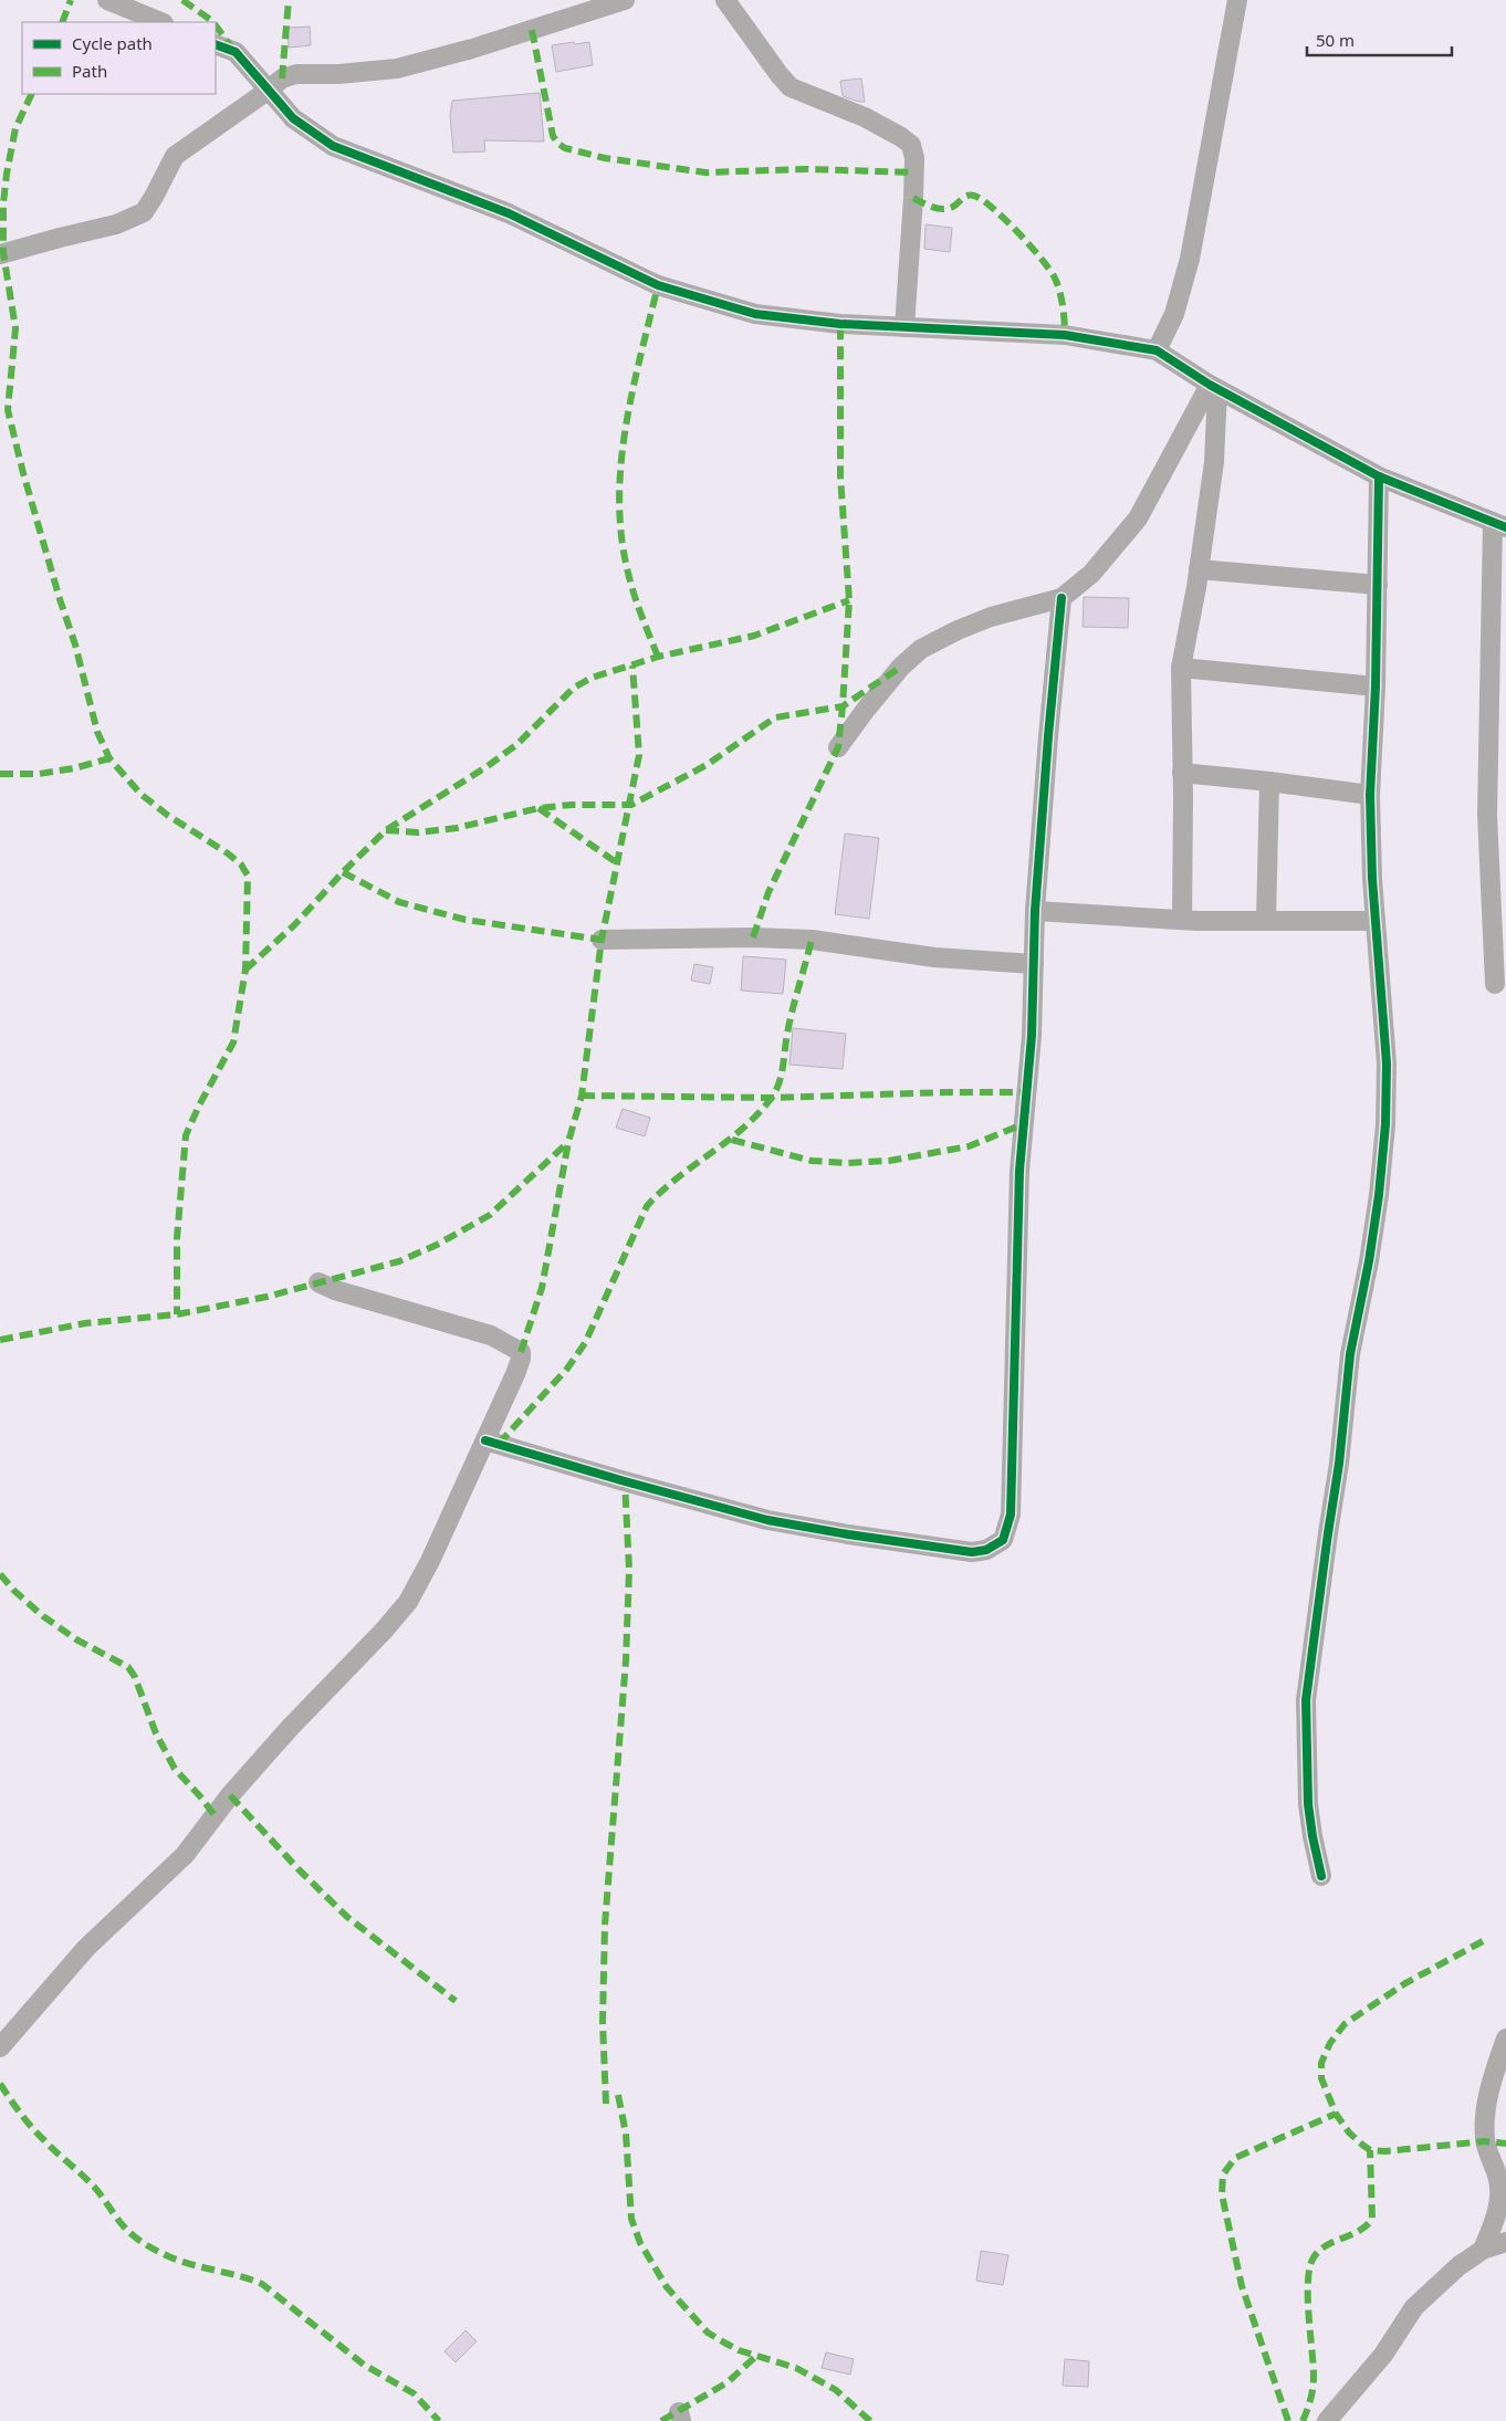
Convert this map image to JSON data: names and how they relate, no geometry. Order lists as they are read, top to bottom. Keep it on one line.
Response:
{"legend":["Cycle path","Path"],"scale_bar":"50 m"}
